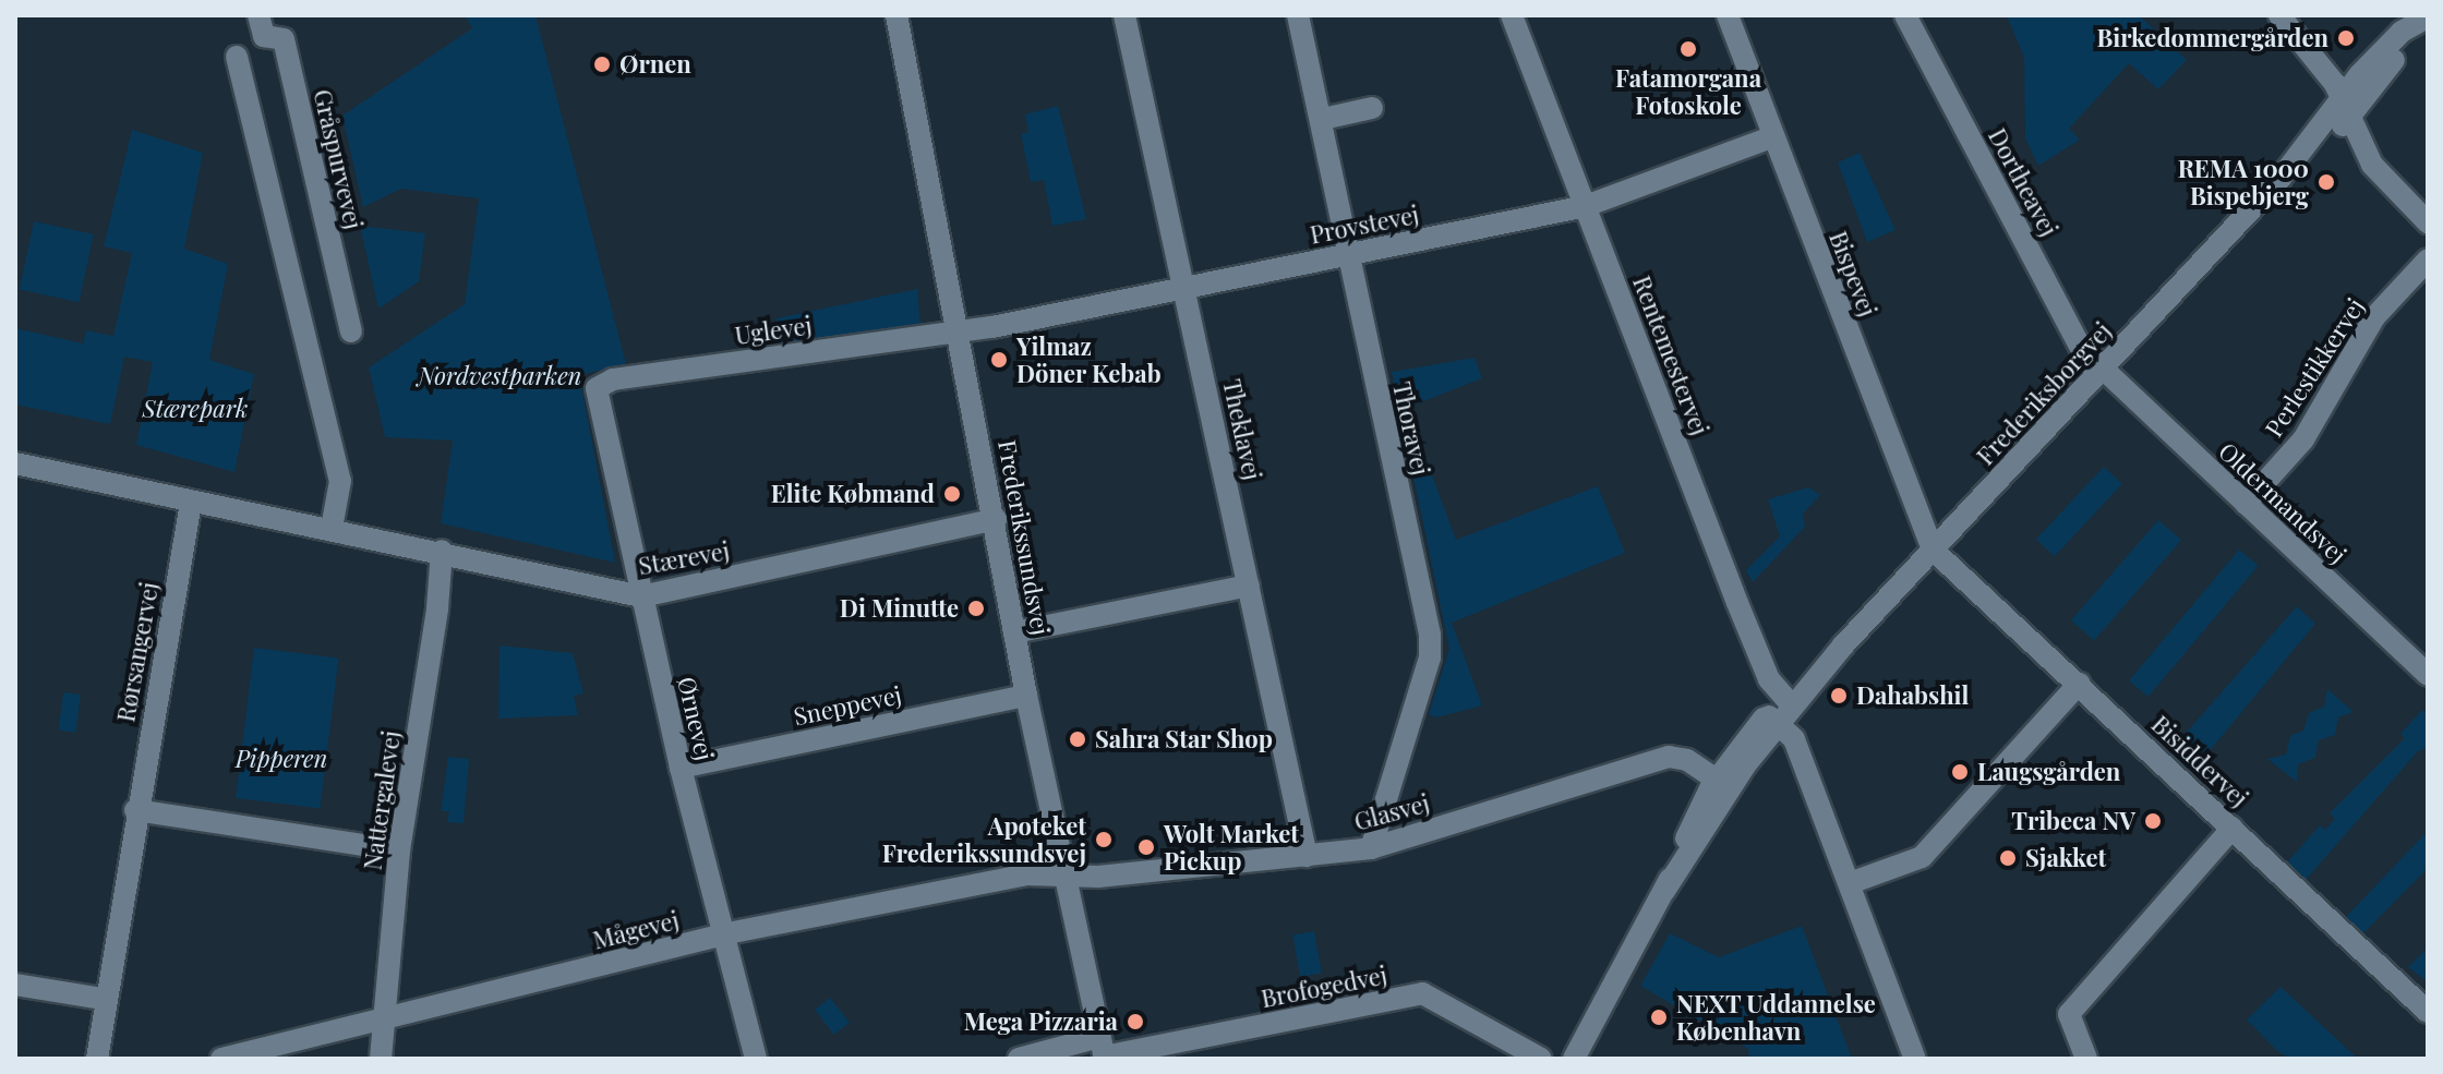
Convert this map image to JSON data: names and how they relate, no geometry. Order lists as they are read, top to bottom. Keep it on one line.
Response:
{"streets":{"street":["Gråspurvevej","Dortheavej","Provstevej","Bispevej","Uglevej","Rentemestervej","Perlestikkervej","Frederiksborgvej","Thoravej","Theklavej","Oldermandsvej","Frederikssundsvej","Stærevej","Rørsangervej","Sneppevej","Ørnevej","Bisiddervej","Nattergalevej","Glasvej","Mågevej","Brofogedvej"]},"crossings":[["Dortheavej","Frederiksborgvej"],["Dortheavej","Oldermandsvej"],["Provstevej","Bispevej"],["Provstevej","Uglevej"],["Provstevej","Rentemestervej"],["Provstevej","Thoravej"],["Provstevej","Theklavej"],["Provstevej","Frederikssundsvej"],["Bispevej","Frederiksborgvej"],["Bispevej","Bisiddervej"],["Uglevej","Frederikssundsvej"],["Uglevej","Ørnevej"],["Rentemestervej","Frederiksborgvej"],["Perlestikkervej","Oldermandsvej"],["Frederiksborgvej","Oldermandsvej"],["Frederiksborgvej","Bisiddervej"],["Frederiksborgvej","Glasvej"],["Thoravej","Glasvej"],["Theklavej","Glasvej"],["Frederikssundsvej","Stærevej"],["Frederikssundsvej","Sneppevej"],["Frederikssundsvej","Glasvej"],["Frederikssundsvej","Mågevej"],["Frederikssundsvej","Brofogedvej"],["Stærevej","Rørsangervej"],["Stærevej","Ørnevej"],["Stærevej","Nattergalevej"],["Sneppevej","Ørnevej"],["Ørnevej","Mågevej"],["Nattergalevej","Mågevej"],["Glasvej","Mågevej"]],"parks":["Nordvestparken","Stærepark","Pipperen"],"places":["Birkedommergården","Fatamorgana Fotoskole","Ørnen","REMA 1000 Bispebjerg","Yilmaz Döner Kebab","Elite Købmand","Di Minutte","Dahabshil","Sahra Star Shop","Laugsgården","Tribeca NV","Apoteket Frederikssundsvej","Wolt Market Pickup","Sjakket","NEXT Uddannelse København","Mega Pizzaria"]}
